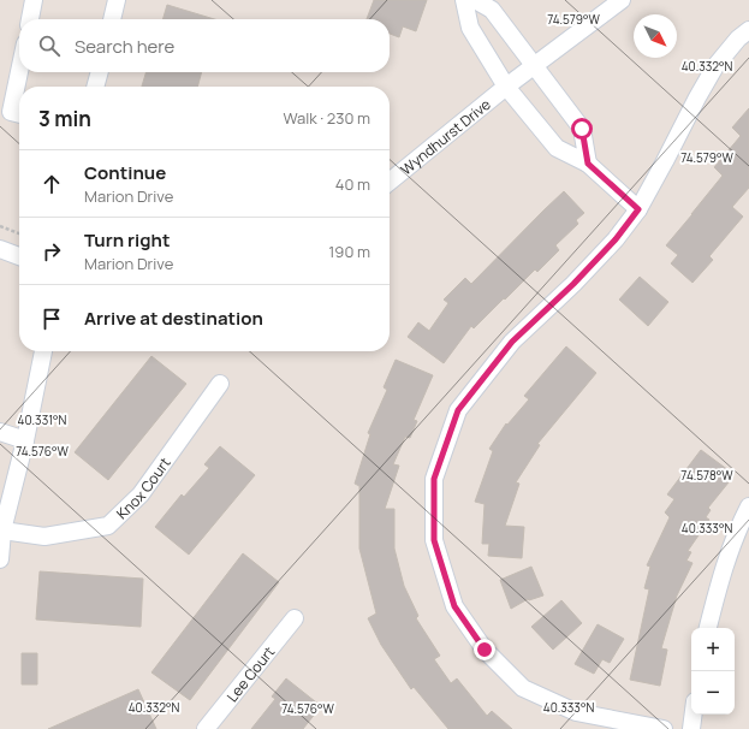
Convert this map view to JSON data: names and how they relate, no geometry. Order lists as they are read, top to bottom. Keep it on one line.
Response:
{"streets":{"street":["Wyndhurst Drive","Knox Court","Lee Court"]},"north":"bottom right","page":{"search":"Search here","heading":["3 min","Walk · 230 m"],"list":[["Continue","Marion Drive","40 m"],["Turn right","Marion Drive","190 m"],"Arrive at destination"],"map_buttons":["+","−"]},"coordinates":["74.579°W","40.332°N","40.331°N","74.576°W","74.578°W","40.333°N"]}
